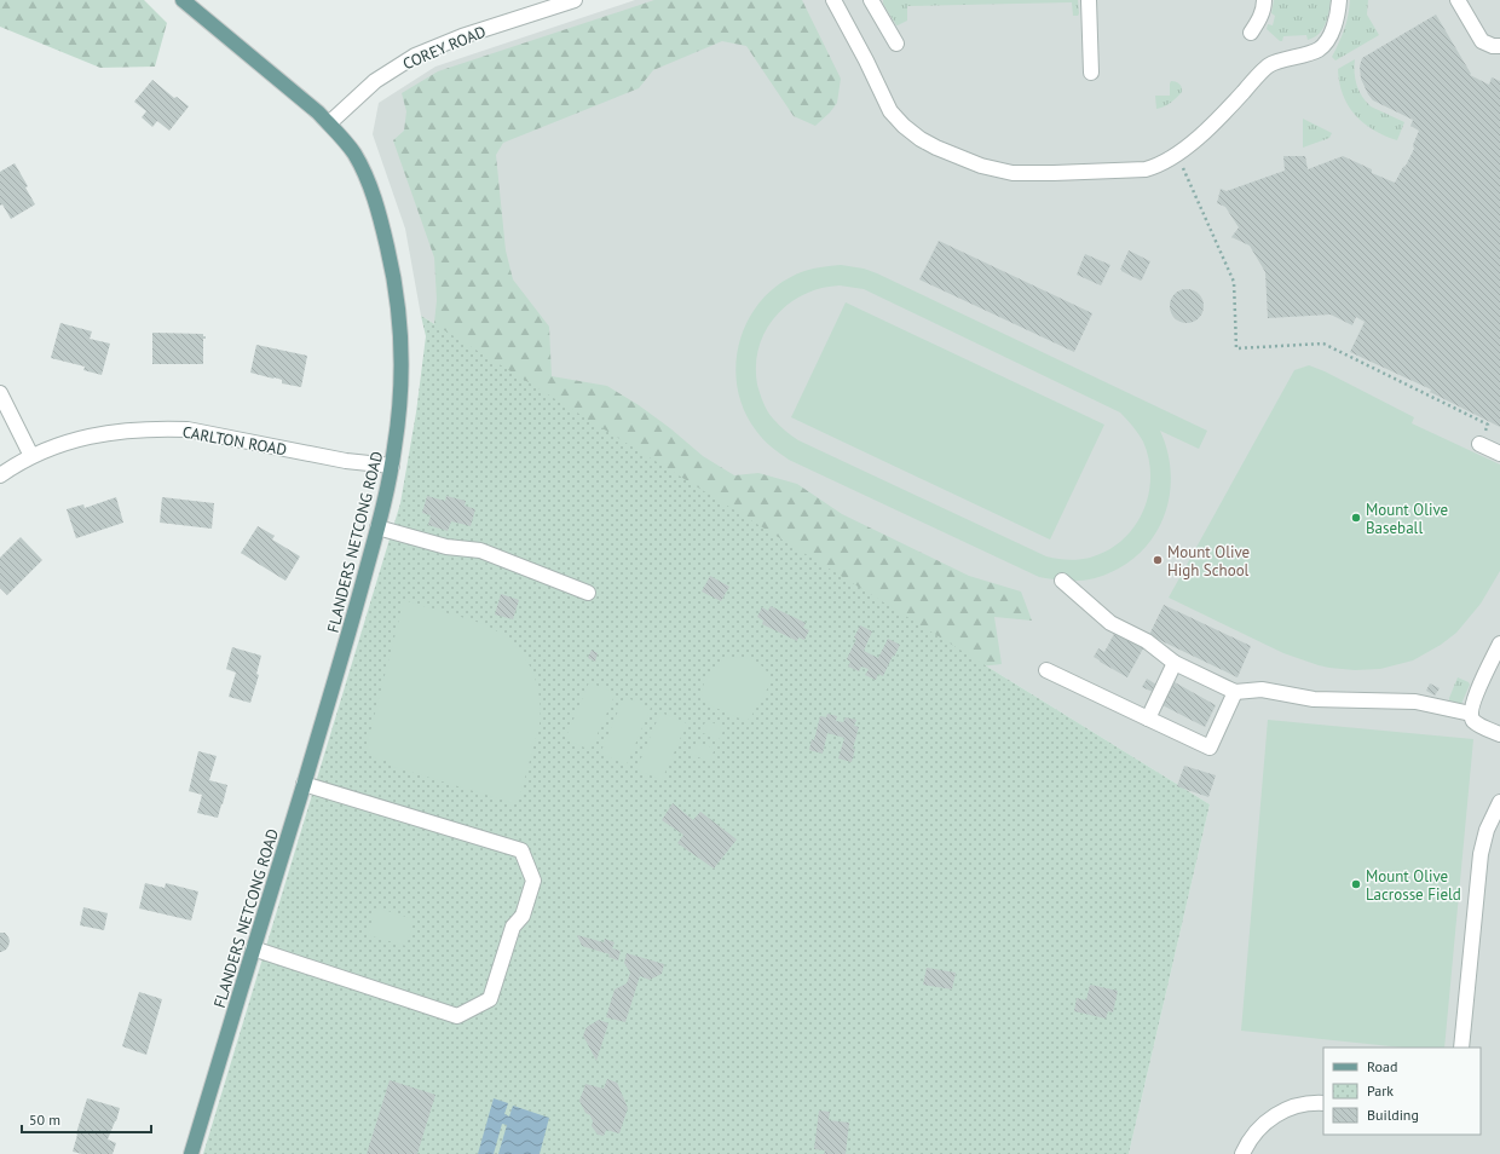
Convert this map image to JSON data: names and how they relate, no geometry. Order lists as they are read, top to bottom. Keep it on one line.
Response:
{"streets":{"main road":["FLANDERS NETCONG ROAD"],"street":["COREY ROAD","CARLTON ROAD"]},"crossings":[["COREY ROAD","FLANDERS NETCONG ROAD"],["CARLTON ROAD","FLANDERS NETCONG ROAD"]],"places":["Mount Olive Baseball","Mount Olive High School","Mount Olive Lacrosse Field"],"legend":["Road","Park","Building"],"scale_bar":"50 m"}
